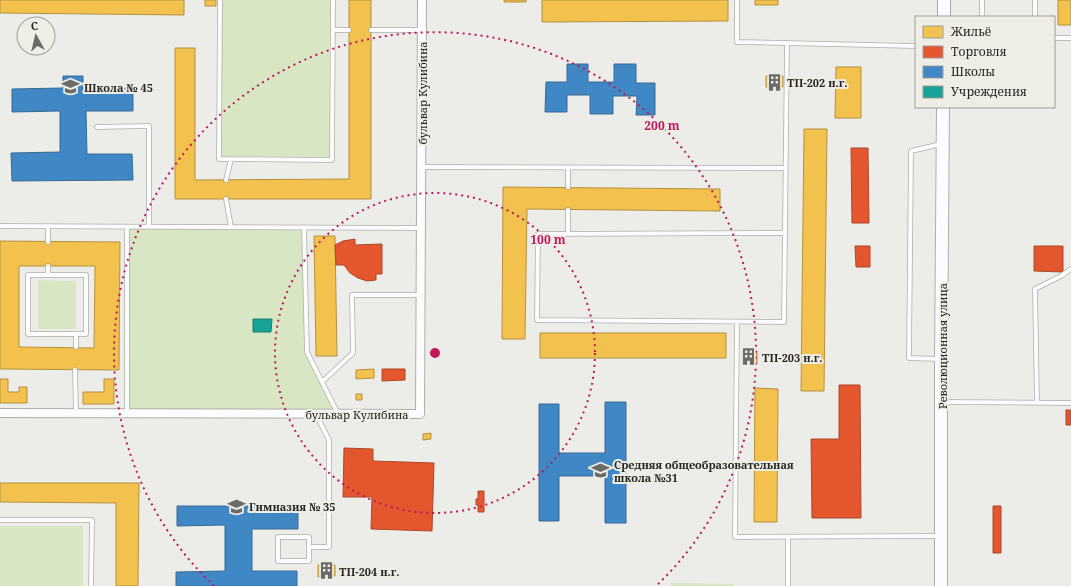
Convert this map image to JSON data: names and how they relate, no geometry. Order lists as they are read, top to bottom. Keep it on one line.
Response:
{"streets":{"main road":["Революционная улица"],"street":["бульвар Кулибина"]},"places":{"building":["ТП-202 н.г.","ТП-203 н.г.","ТП-204 н.г."],"school or university":["Школа № 45","Средняя общеобразовательная школа №31","Гимназия № 35"]},"legend":["Жильё","Торговля","Школы","Учреждения"],"north":"top","rings":["200 m","100 m"]}
